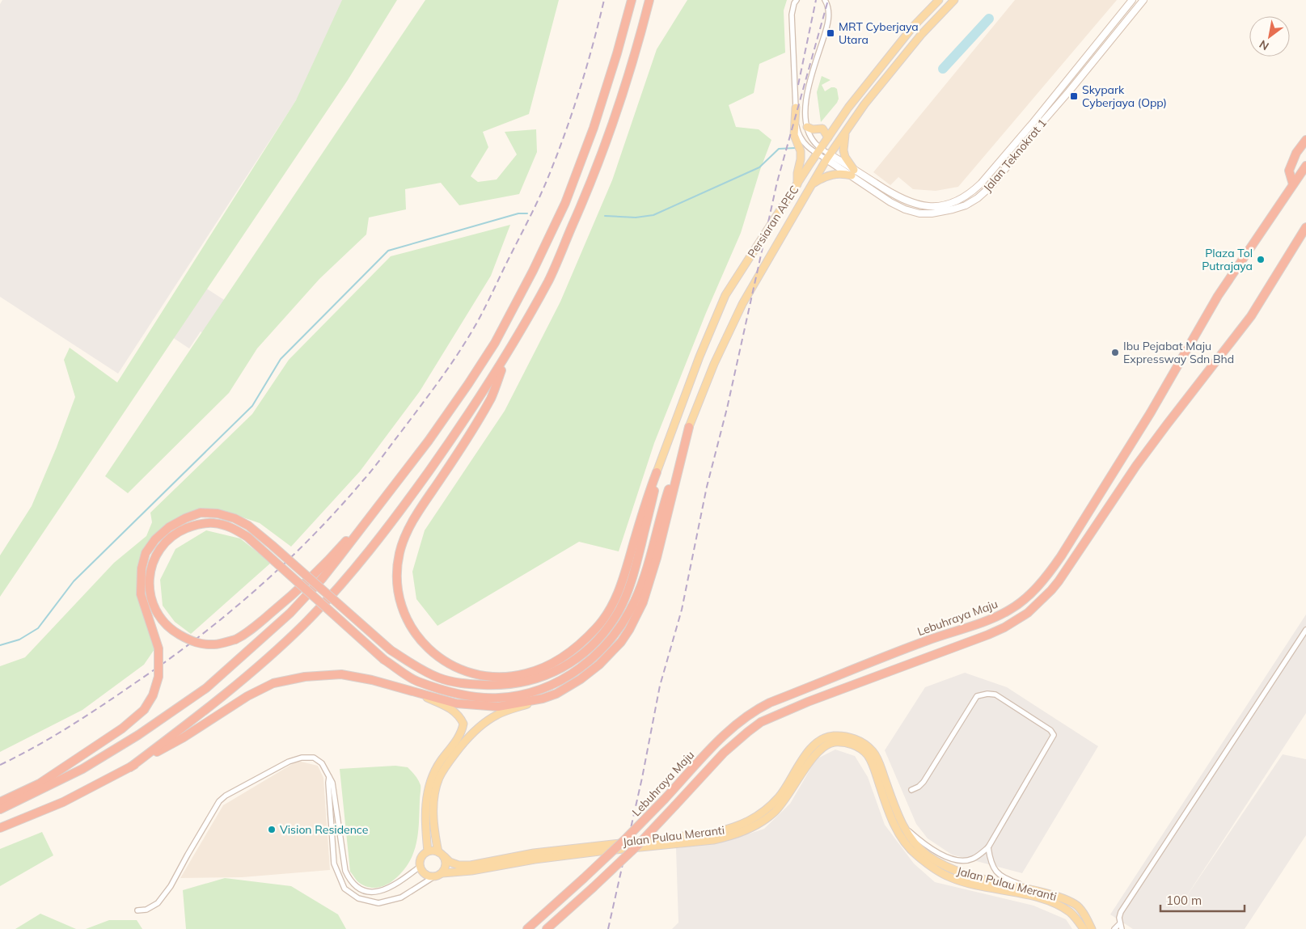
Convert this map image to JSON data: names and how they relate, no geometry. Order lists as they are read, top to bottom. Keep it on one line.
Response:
{"streets":{"highway":["Lebuhraya Maju"],"main road":["Jalan Teknokrat 1","Persiaran APEC","Jalan Pulau Meranti"]},"crossings":[["Jalan Teknokrat 1","Persiaran APEC"]],"places":{"transit":["MRT Cyberjaya Utara","Skypark Cyberjaya (Opp)"],"other":["Plaza Tol Putrajaya","Ibu Pejabat Maju Expressway Sdn Bhd","Vision Residence"]},"scale_bar":"100 m","north":"bottom left"}
